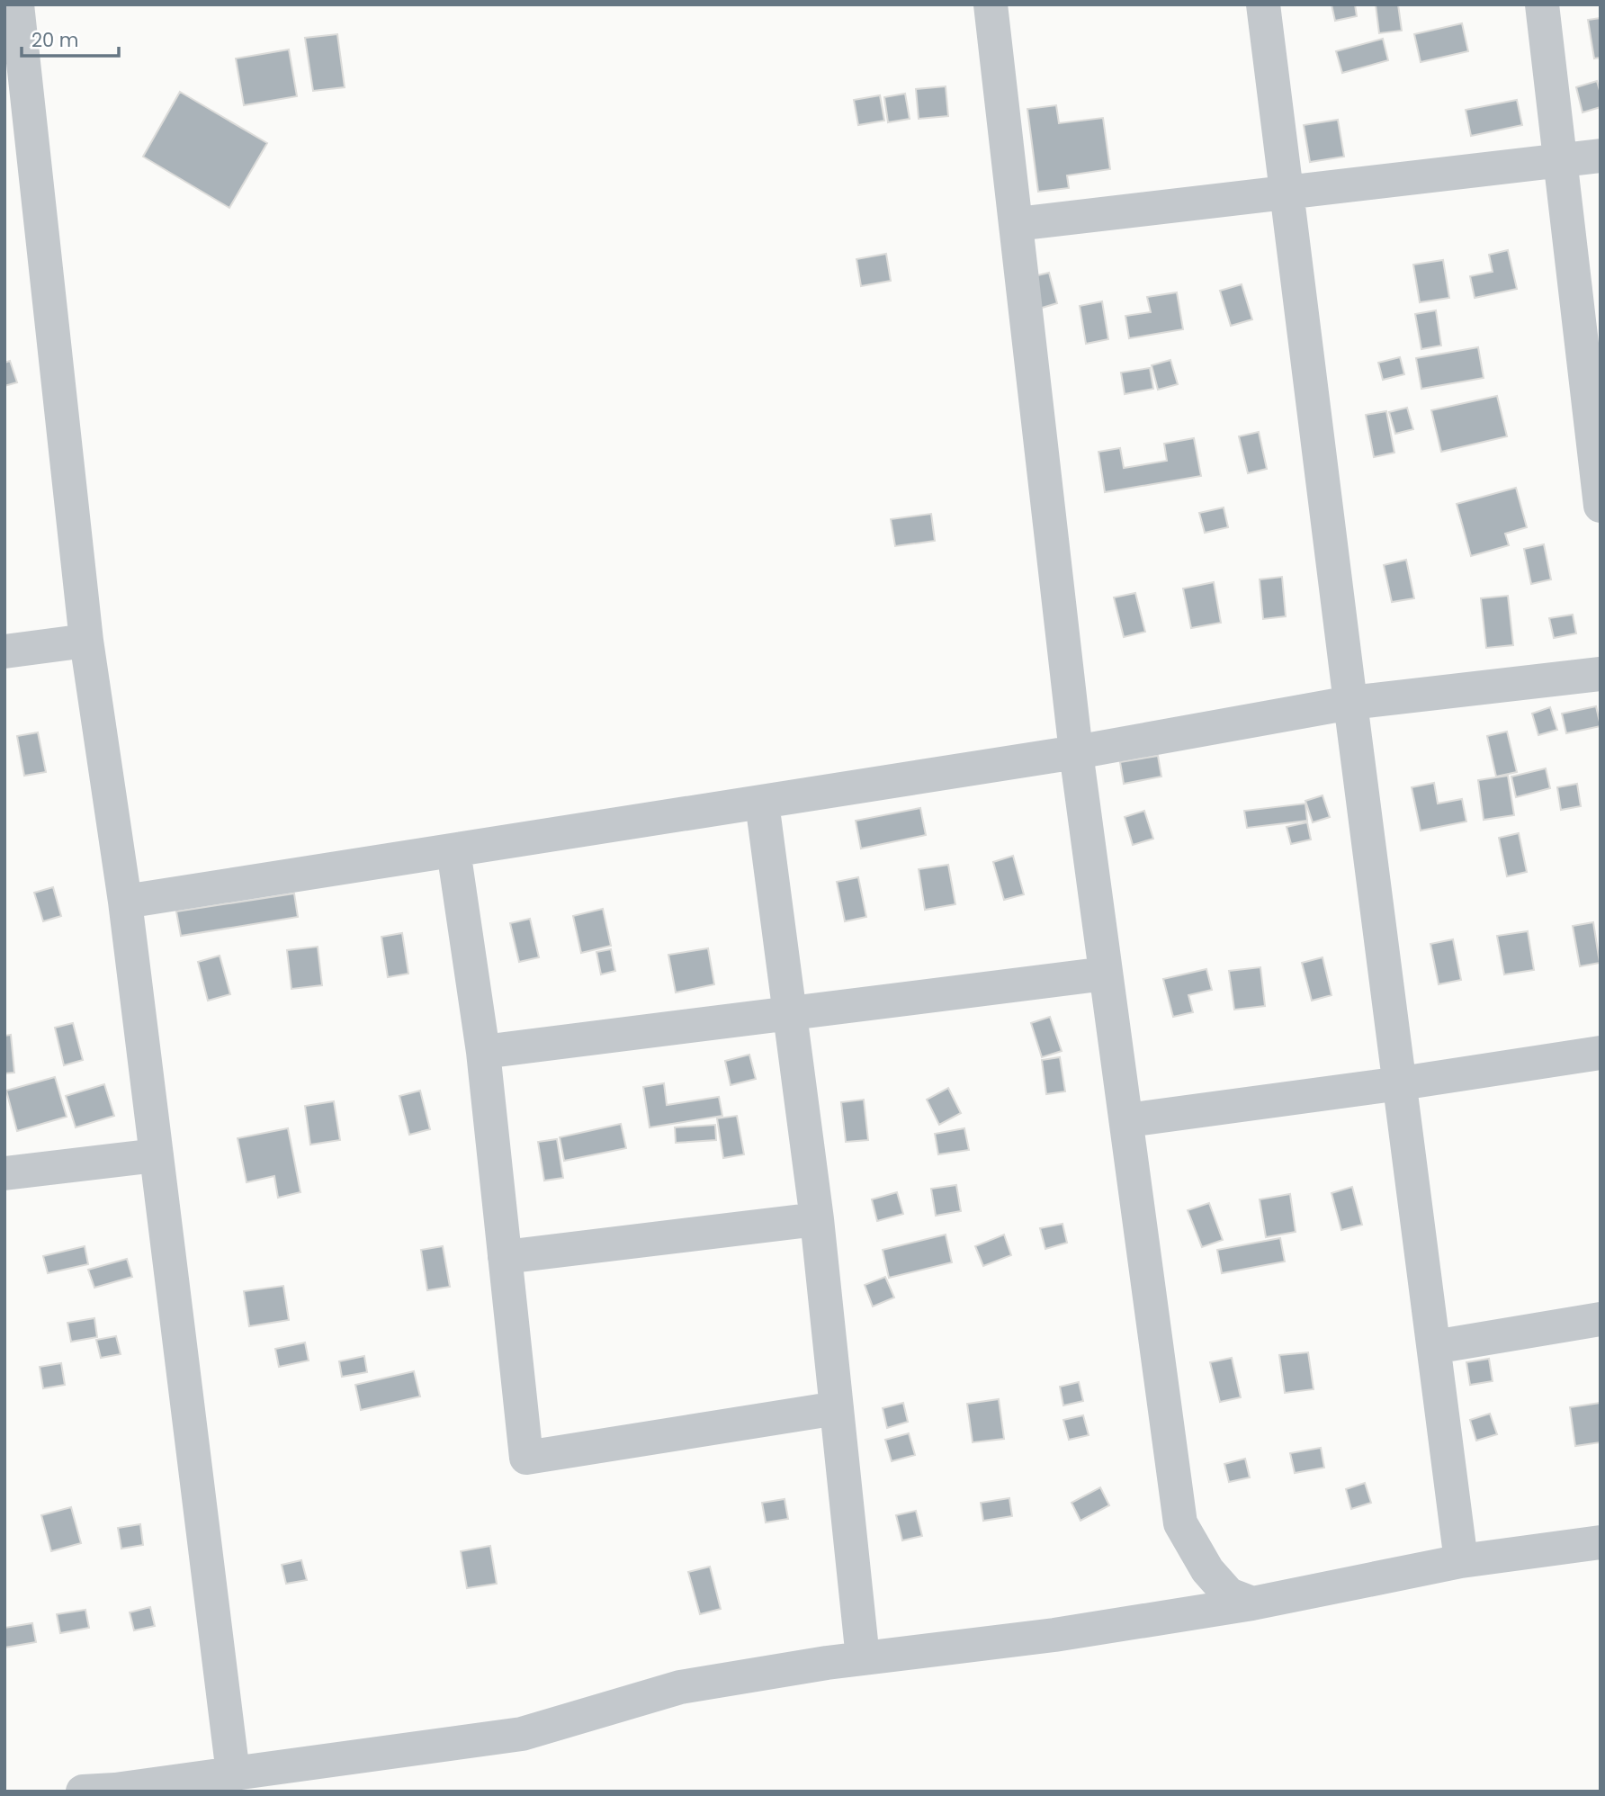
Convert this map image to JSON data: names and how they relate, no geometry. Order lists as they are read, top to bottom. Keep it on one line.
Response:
{"scale_bar":"20 m"}
